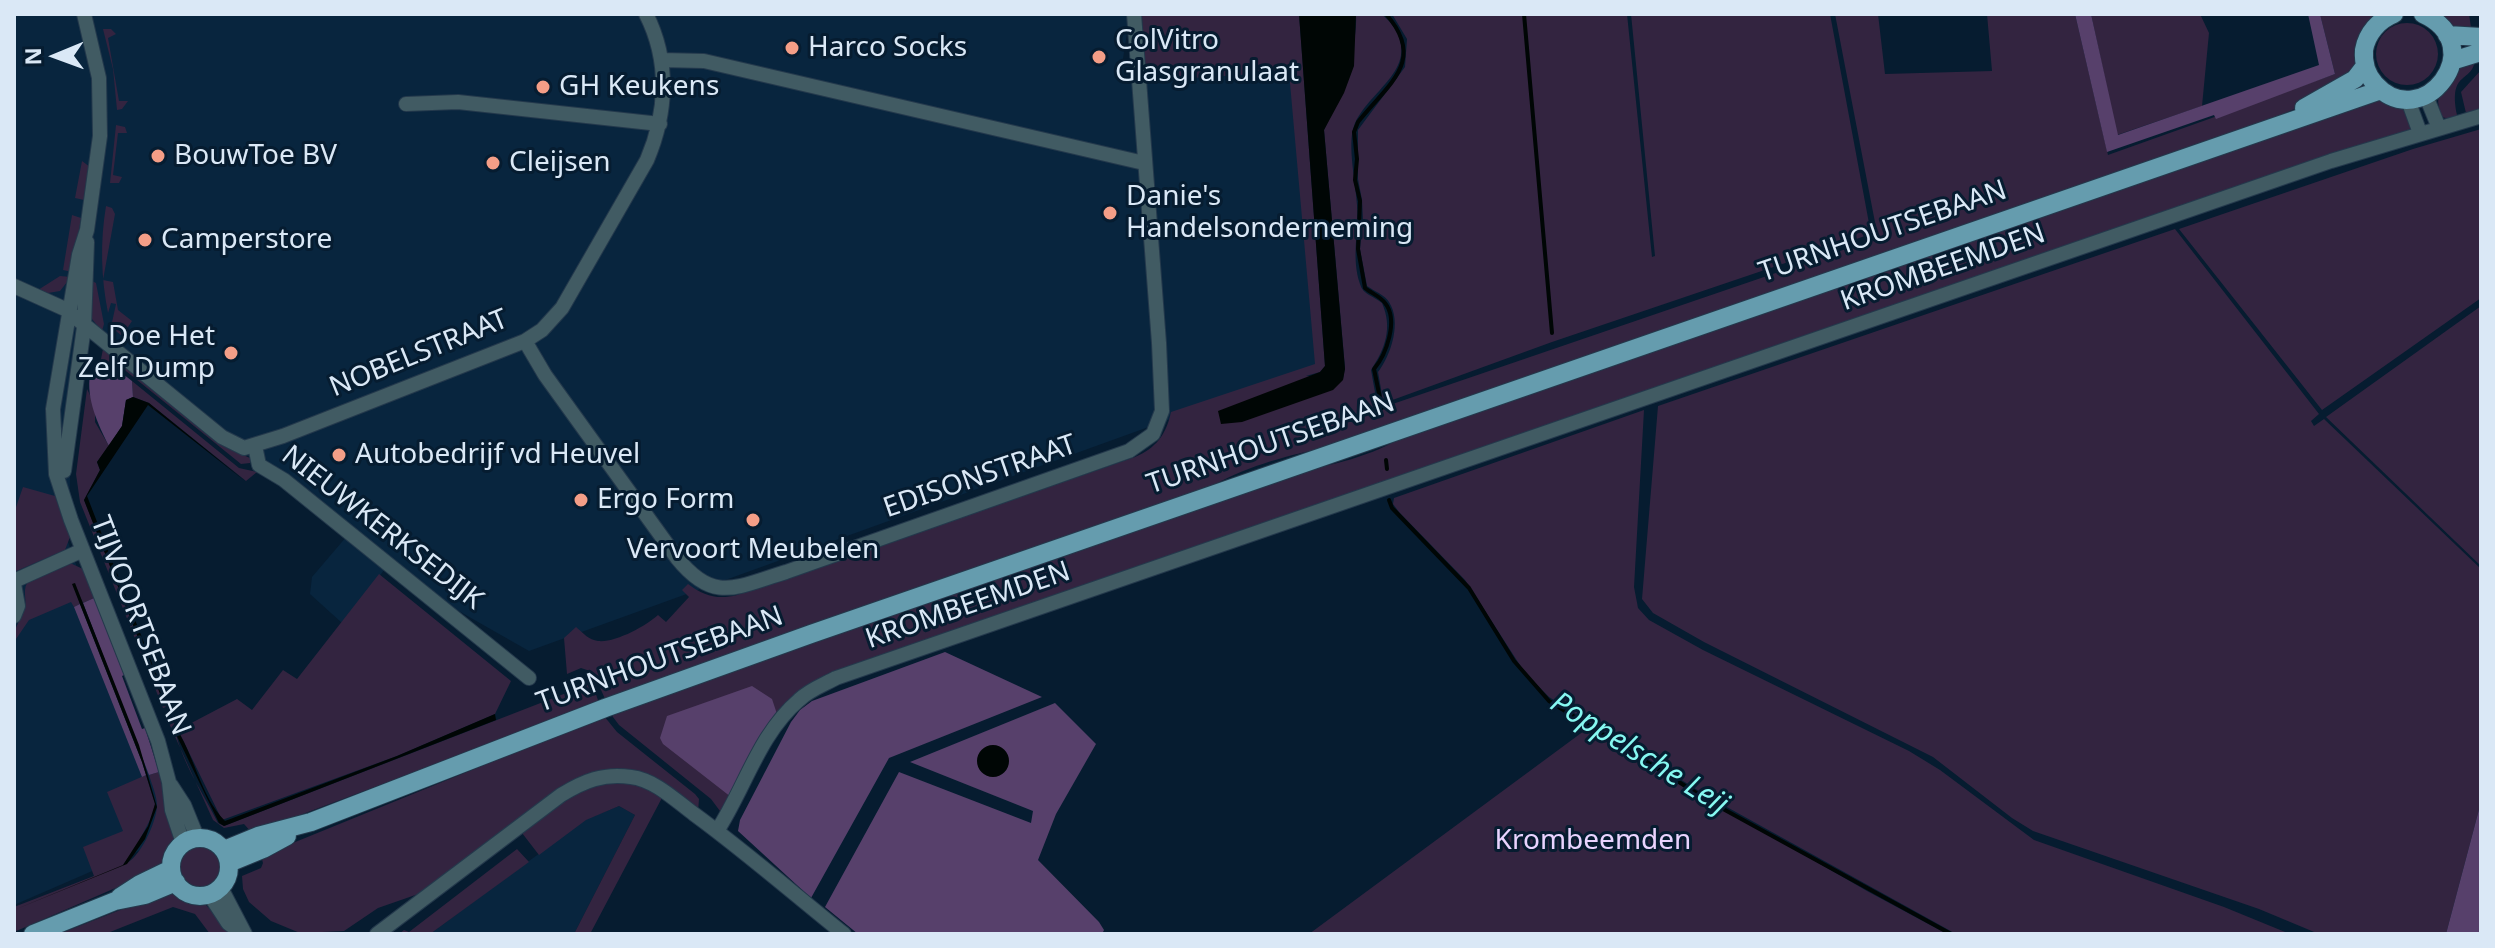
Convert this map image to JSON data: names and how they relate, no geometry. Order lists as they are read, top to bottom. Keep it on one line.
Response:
{"streets":{"main road":["TURNHOUTSEBAAN"],"street":["KROMBEEMDEN","NOBELSTRAAT","EDISONSTRAAT","NIEUWKERKSEDIJK","TIJVOORTSEBAAN"]},"crossings":[["TURNHOUTSEBAAN","TIJVOORTSEBAAN"],["NOBELSTRAAT","EDISONSTRAAT"],["NOBELSTRAAT","NIEUWKERKSEDIJK"],["NIEUWKERKSEDIJK","TIJVOORTSEBAAN"]],"water":["Poppelsche Leij"],"parks":["Krombeemden"],"places":["Harco Socks","ColVitro Glasgranulaat","GH Keukens","BouwToe BV","Cleijsen","Danie's Handelsonderneming","Camperstore","Doe Het Zelf Dump","Autobedrijf vd Heuvel","Ergo Form","Vervoort Meubelen"],"north":"left"}
